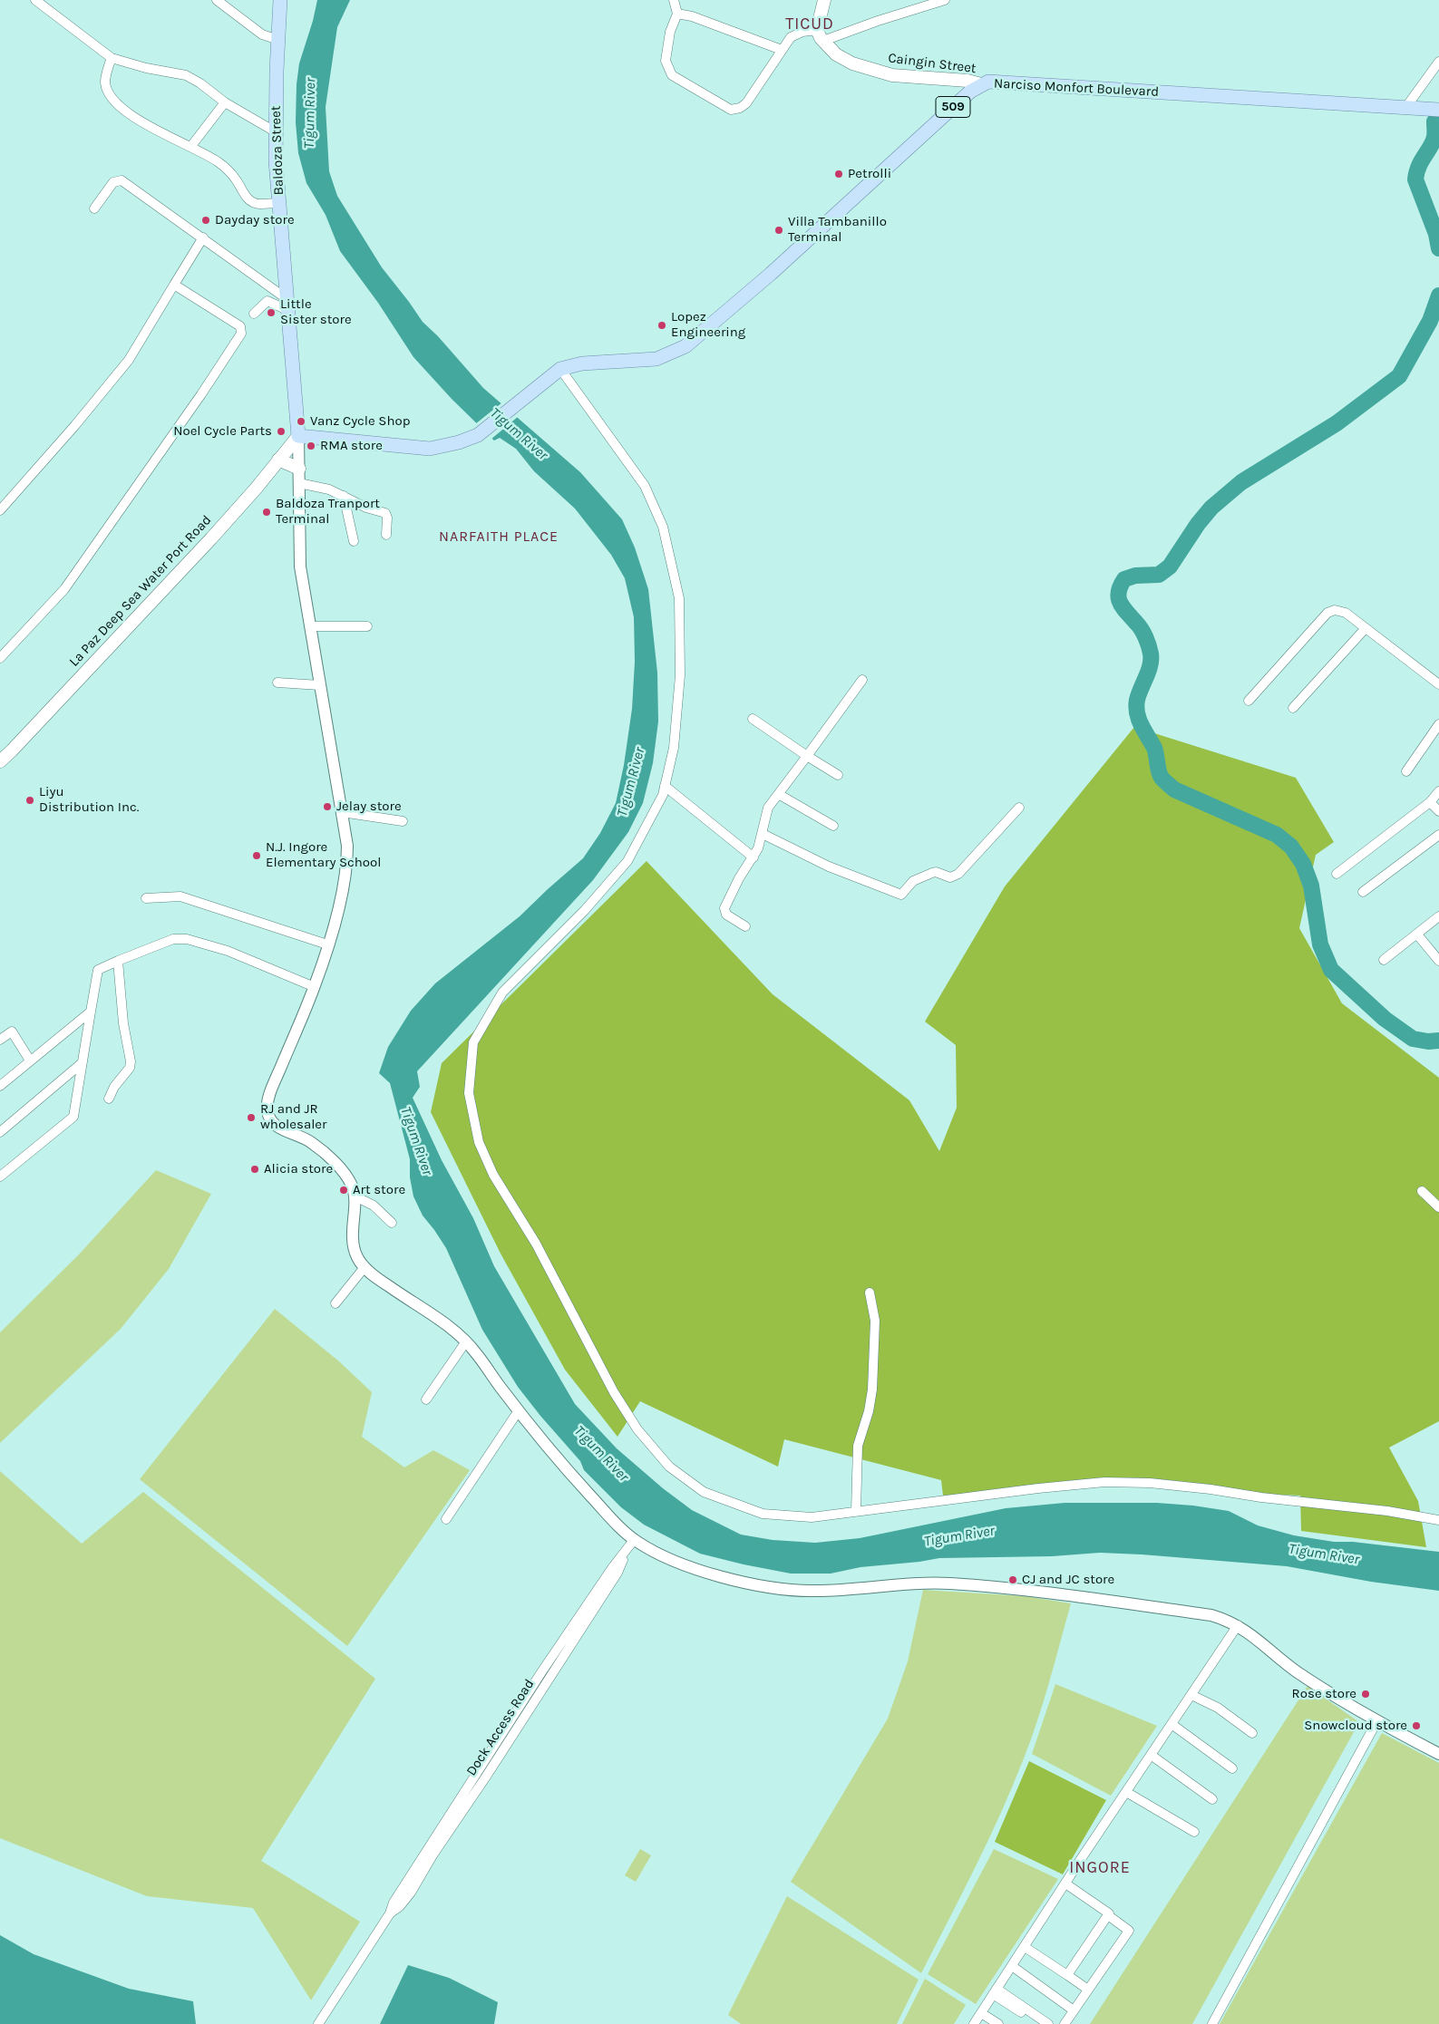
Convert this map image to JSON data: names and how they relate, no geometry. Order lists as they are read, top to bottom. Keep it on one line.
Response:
{"streets":{"main road":["Caingin Street","Narciso Monfort Boulevard","509","Baldoza Street","La Paz Deep Sea Water Port Road"],"street":["Dock Access Road"]},"crossings":[["Caingin Street","Narciso Monfort Boulevard"],["Narciso Monfort Boulevard","Baldoza Street"],["Narciso Monfort Boulevard","La Paz Deep Sea Water Port Road"],["Baldoza Street","La Paz Deep Sea Water Port Road"]],"districts":["TICUD","NARFAITH PLACE","INGORE"],"water":["Tigum River"],"places":["Petrolli","Dayday store","Villa Tambanillo Terminal","Little Sister store","Lopez Engineering","Vanz Cycle Shop","Noel Cycle Parts","RMA store","Baldoza Tranport Terminal","Liyu Distribution Inc.","Jelay store","N.J. Ingore Elementary School","RJ and JR wholesaler","Alicia store","Art store","CJ and JC store","Rose store","Snowcloud store"]}
